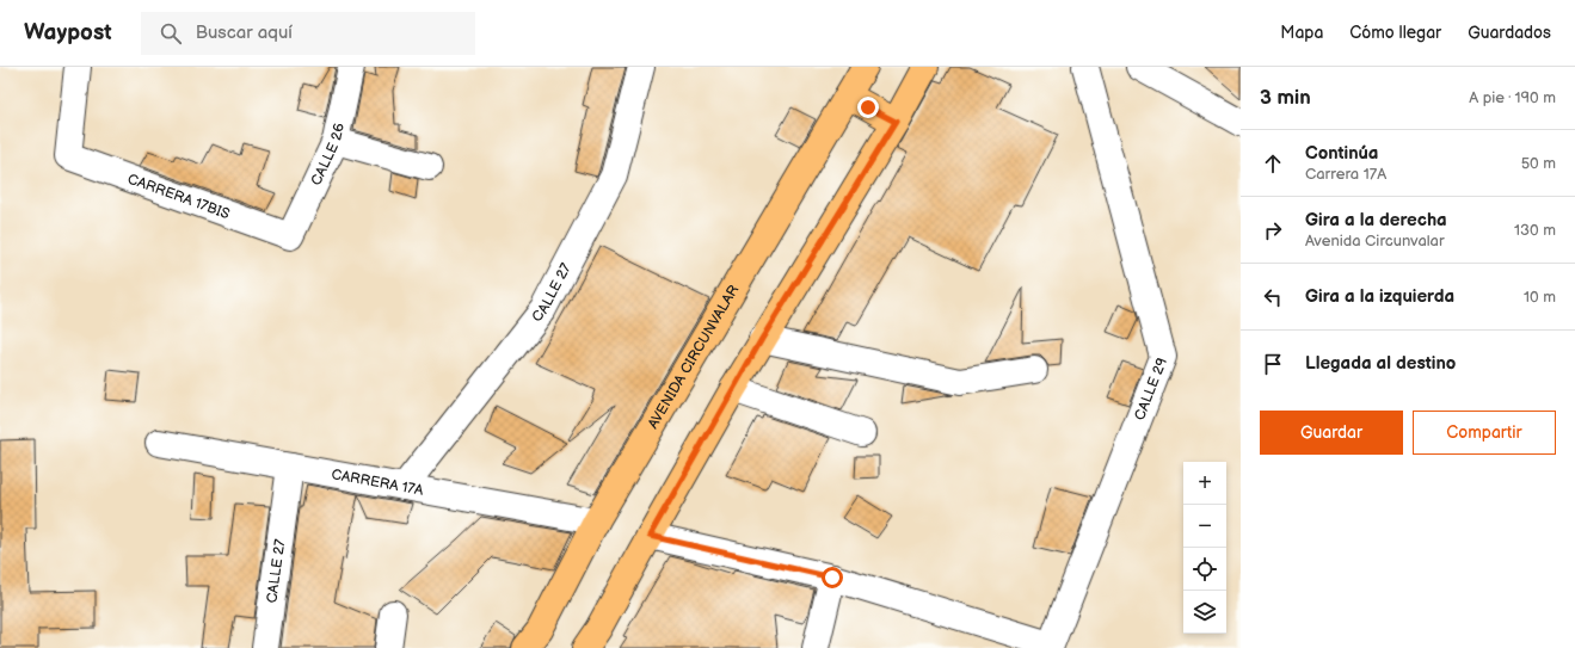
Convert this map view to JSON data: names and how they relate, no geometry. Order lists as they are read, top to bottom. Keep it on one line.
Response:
{"streets":{"main road":["AVENIDA CIRCUNVALAR"],"street":["CALLE 26","CARRERA 17BIS","CALLE 27","CALLE 29","CARRERA 17A"]},"crossings":[["CALLE 26","CARRERA 17BIS"],["CALLE 27","CARRERA 17A"],["AVENIDA CIRCUNVALAR","CARRERA 17A"]],"page":{"header":"Waypost","search":"Buscar aquí","nav":["Mapa","Cómo llegar","Guardados"],"heading":["3 min","A pie · 190 m"],"list":[["Continúa","Carrera 17A","50 m"],["Gira a la derecha","Avenida Circunvalar","130 m"],["Gira a la izquierda","10 m"],"Llegada al destino"],"buttons":["Guardar","Compartir"],"map_buttons":["+","−"]}}
